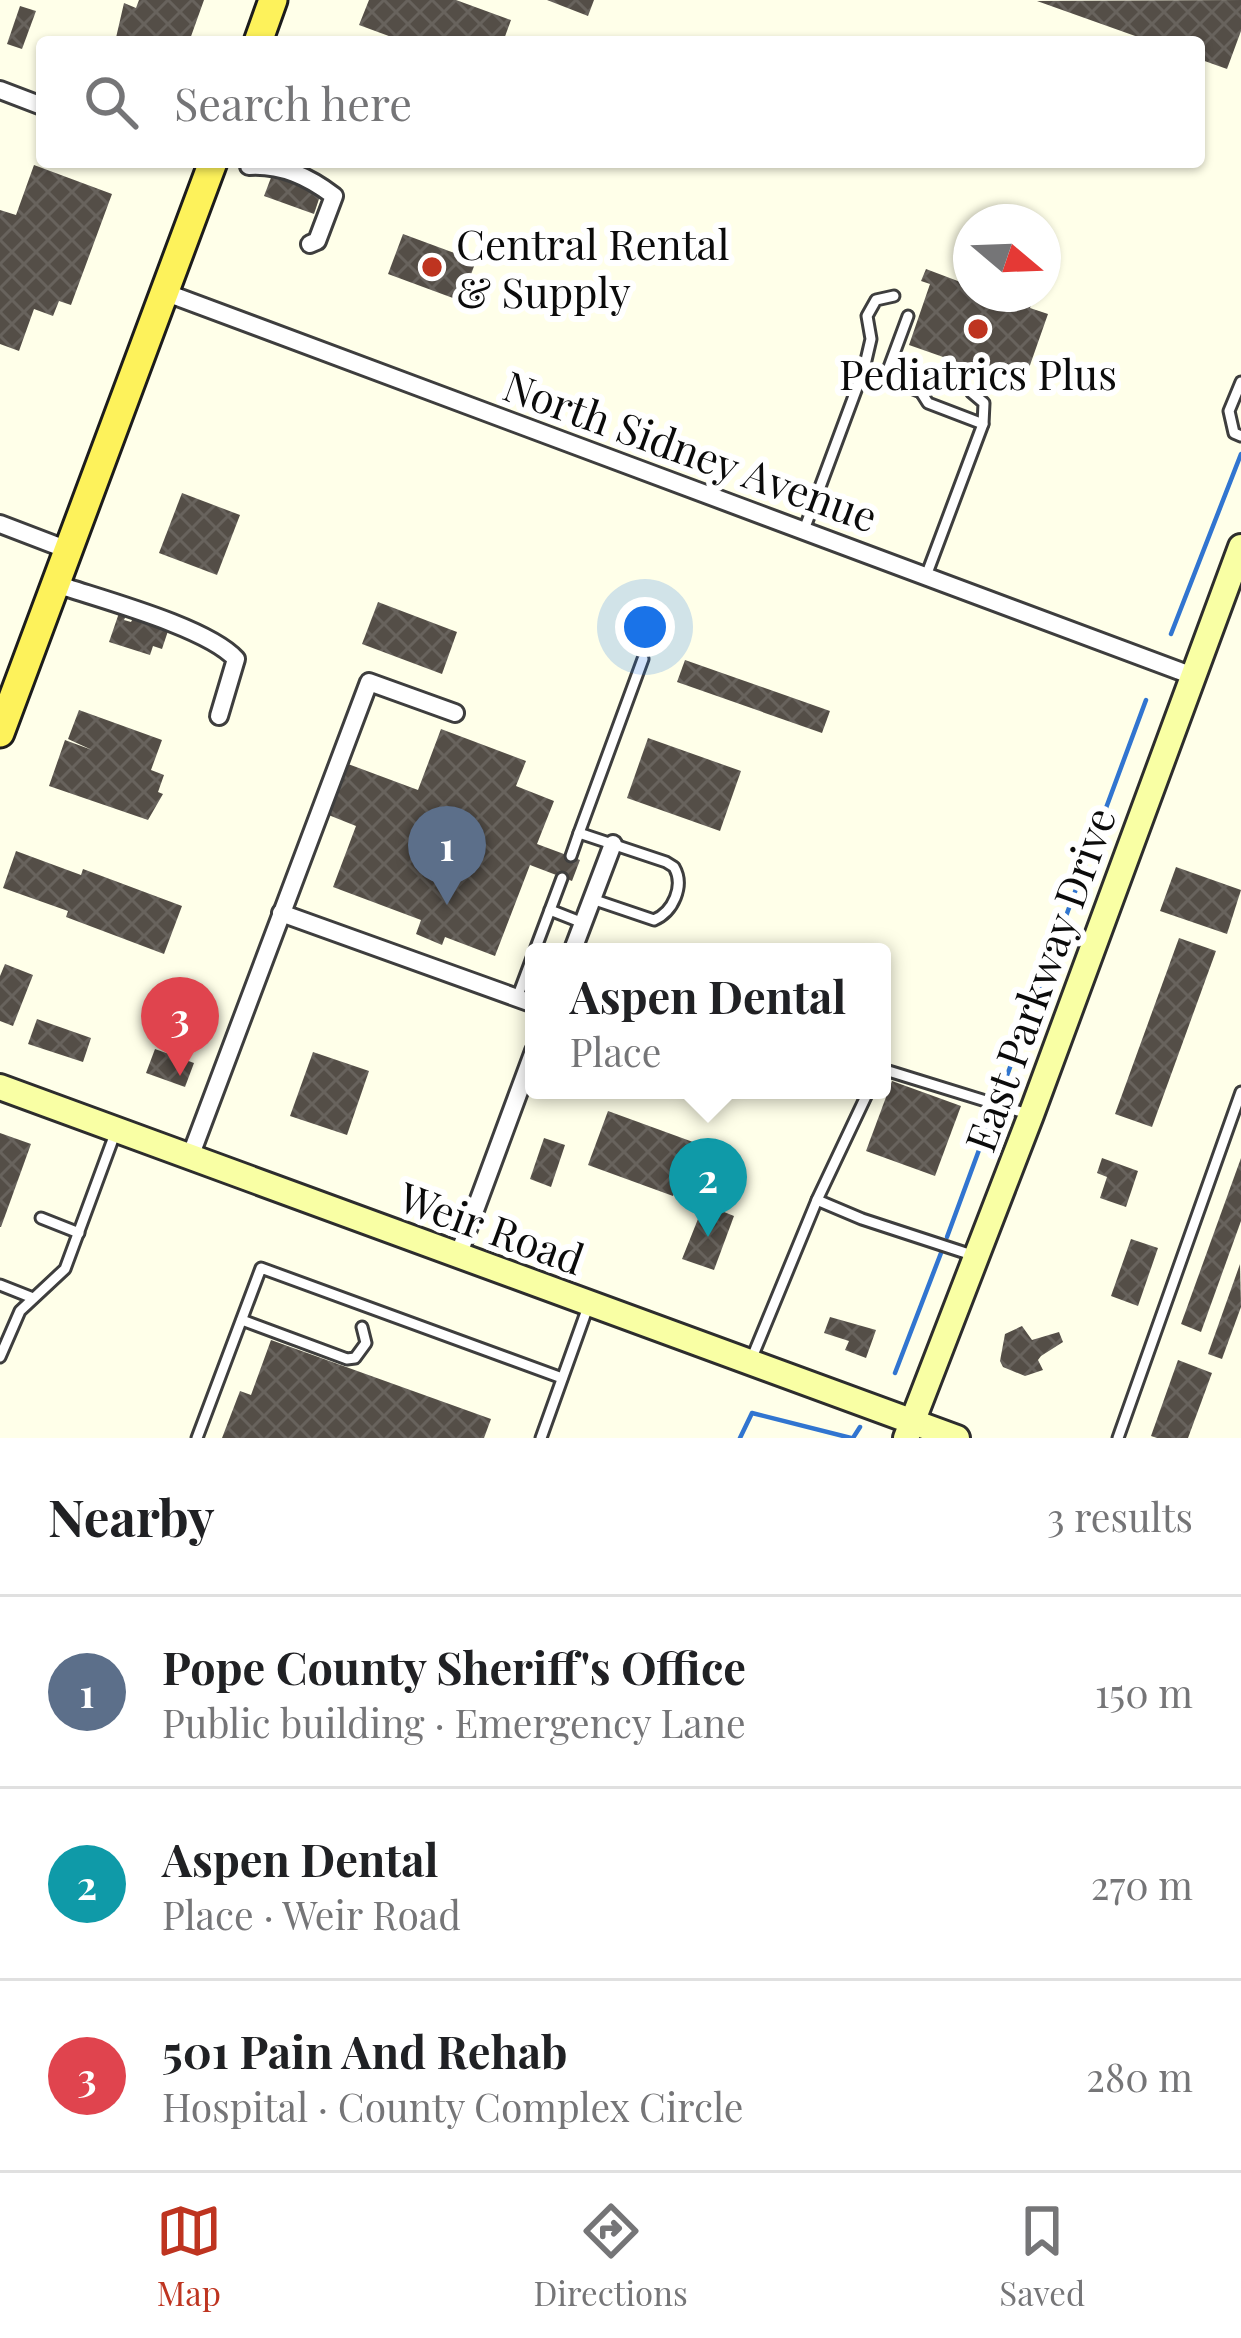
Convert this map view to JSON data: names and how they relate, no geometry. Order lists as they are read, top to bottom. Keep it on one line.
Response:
{"streets":{"main road":["East Parkway Drive","Weir Road"],"street":["North Sidney Avenue"]},"crossings":[["North Sidney Avenue","East Parkway Drive"],["East Parkway Drive","Weir Road"]],"places":["Central Rental & Supply","Pediatrics Plus"],"north":"right","page":{"search":"Search here","pins":["1","3","2"],"popup":["Aspen Dental","Place"],"heading":["Nearby","3 results"],"list":[{"mark":"1","name":"Pope County Sheriff's Office","note":"Public building · Emergency Lane","value":"150 m"},{"mark":"2","name":"Aspen Dental","note":"Place · Weir Road","value":"270 m"},{"mark":"3","name":"501 Pain And Rehab","note":"Hospital · County Complex Circle","value":"280 m"}],"nav":["Map","Directions","Saved"]}}
